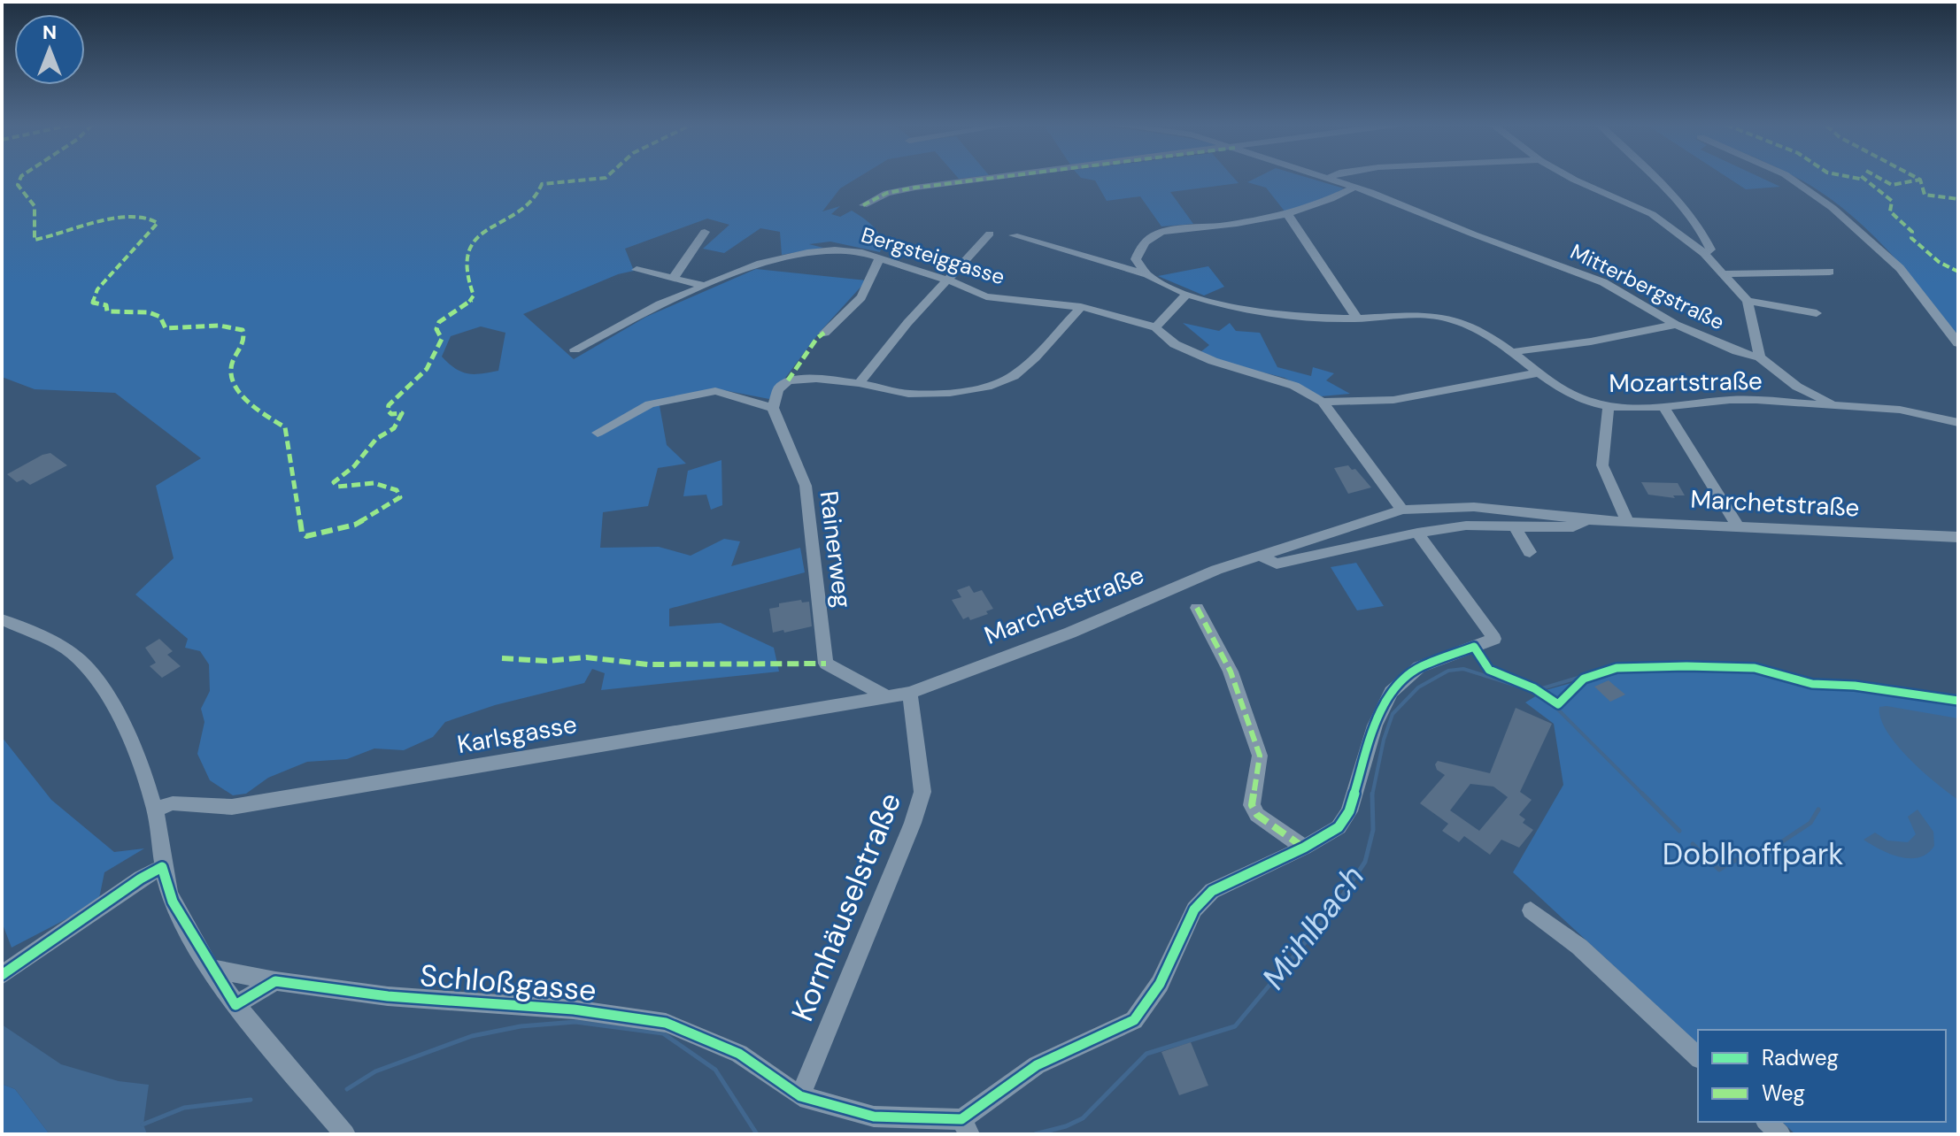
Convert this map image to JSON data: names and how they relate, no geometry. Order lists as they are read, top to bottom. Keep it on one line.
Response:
{"streets":{"street":["Bergsteiggasse","Mitterbergstraße","Mozartstraße","Marchetstraße","Rainerweg","Karlsgasse","Kornhäuselstraße","Schloßgasse"]},"crossings":[["Bergsteiggasse","Marchetstraße"],["Marchetstraße","Rainerweg"],["Marchetstraße","Karlsgasse"],["Marchetstraße","Kornhäuselstraße"],["Marchetstraße","Schloßgasse"],["Rainerweg","Karlsgasse"],["Kornhäuselstraße","Schloßgasse"]],"water":["Mühlbach"],"parks":["Doblhoffpark"],"legend":["Radweg","Weg"],"north":"top"}
